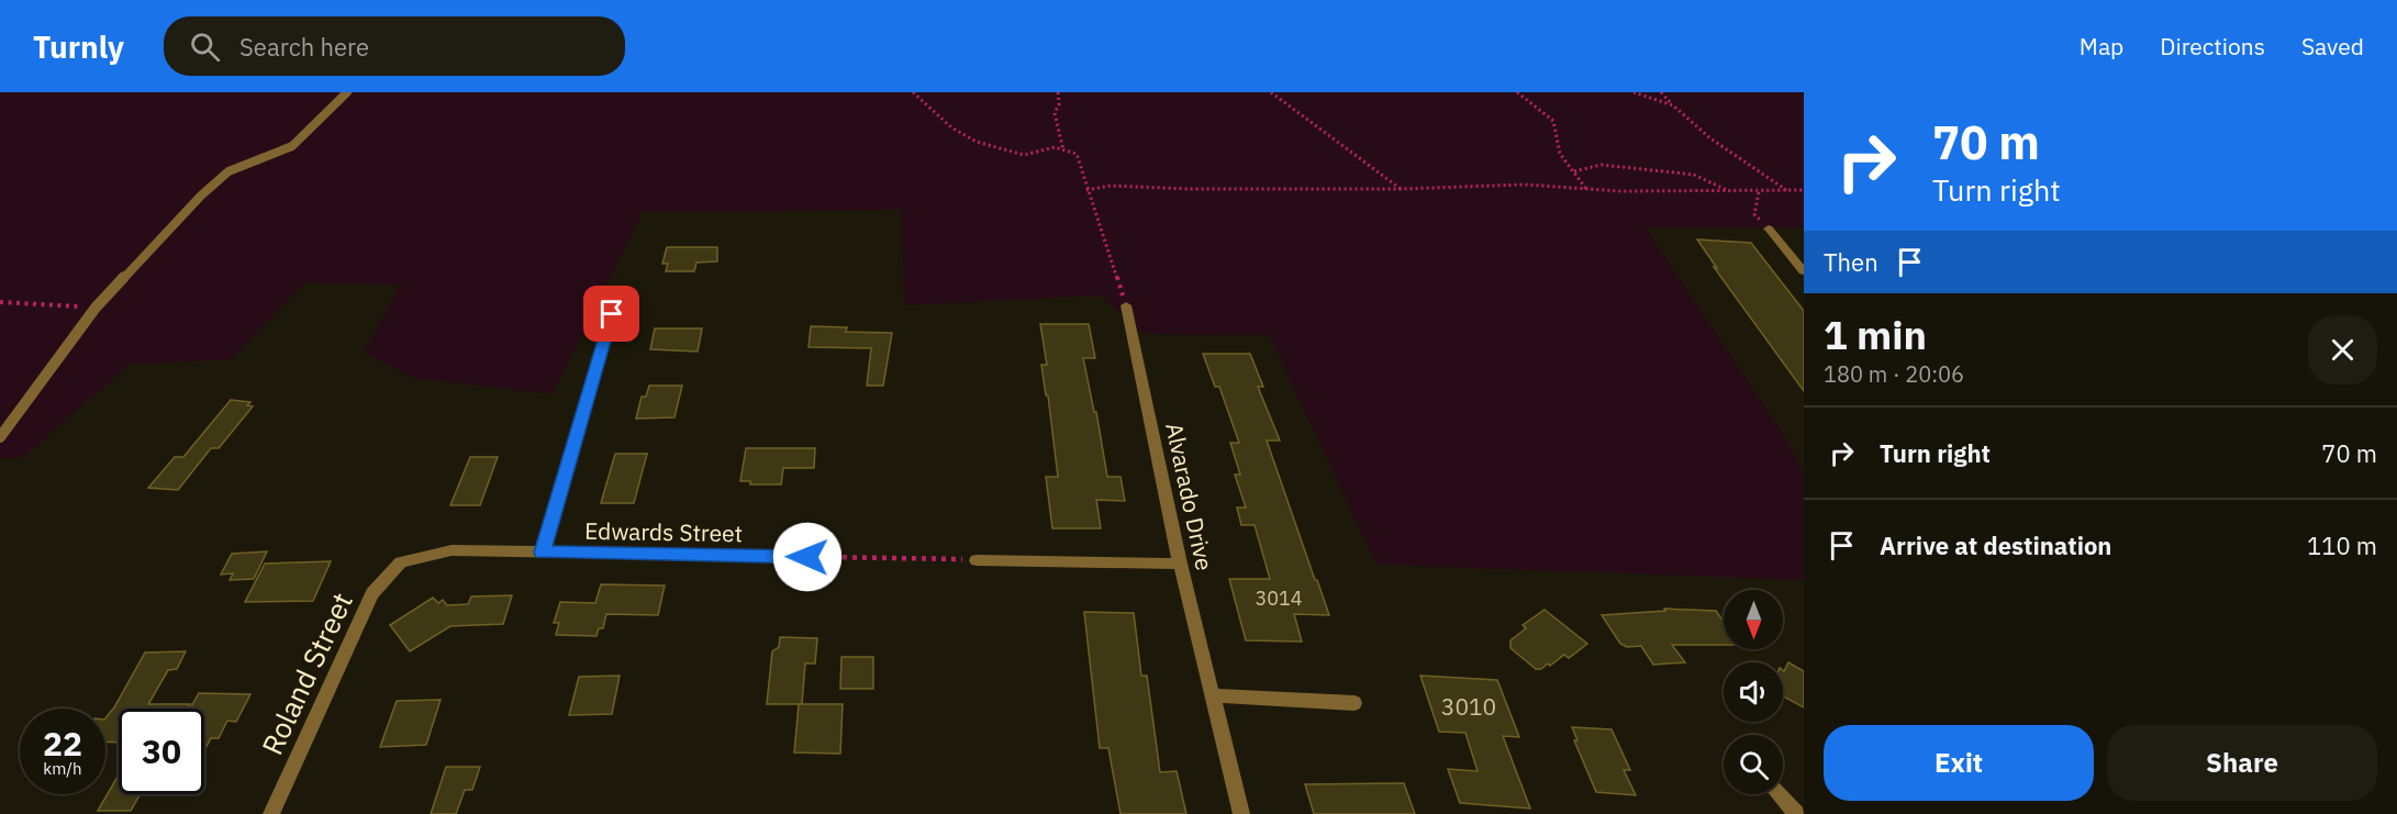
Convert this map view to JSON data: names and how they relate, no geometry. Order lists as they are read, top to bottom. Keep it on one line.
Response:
{"streets":{"street":["Alvarado Drive","Edwards Street","Roland Street"]},"crossings":[["Edwards Street","Roland Street"]],"house_numbers":["3014","3010"],"north":"bottom","page":{"header":"Turnly","search":"Search here","nav":["Map","Directions","Saved"],"turn":["70 m","Turn right"],"then":"Then","heading":["1 min","180 m · 20:06"],"list":[{"name":"Turn right","value":"70 m"},{"name":"Arrive at destination","value":"110 m"}],"speed":"22 km/h","limit":"30","buttons":["Exit","Share"]}}
